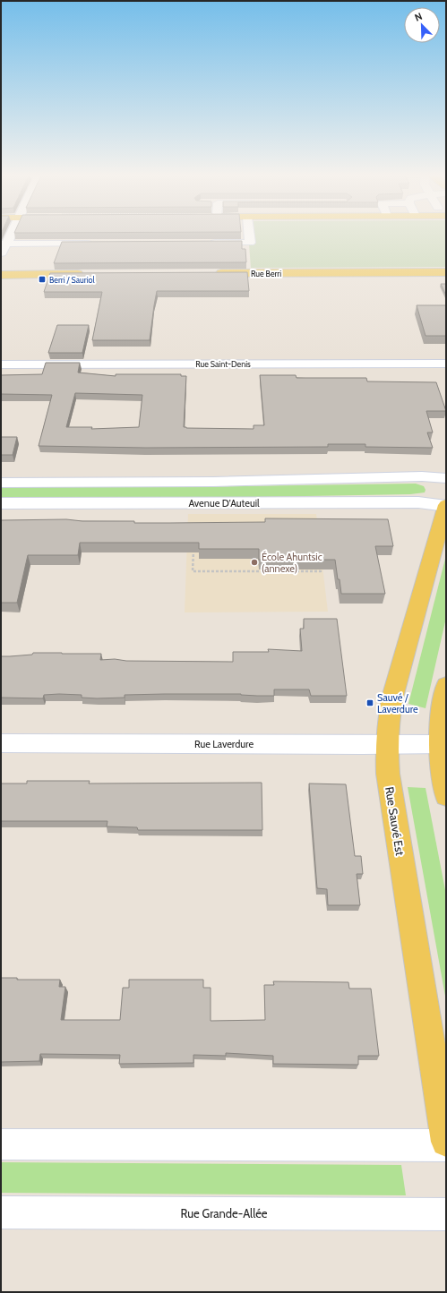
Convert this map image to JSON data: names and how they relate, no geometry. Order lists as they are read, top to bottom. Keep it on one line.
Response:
{"streets":{"main road":["Rue Berri","Rue Sauvé Est"],"street":["Rue Saint-Denis","Avenue D'Auteuil","Rue Laverdure","Rue Grande-Allée"]},"crossings":[["Avenue D'Auteuil","Rue Sauvé Est"],["Rue Laverdure","Rue Sauvé Est"]],"places":{"transit":["Berri / Sauriol","Sauvé / Laverdure"],"other":["École Ahuntsic (annexe)"]},"north":"top left"}
